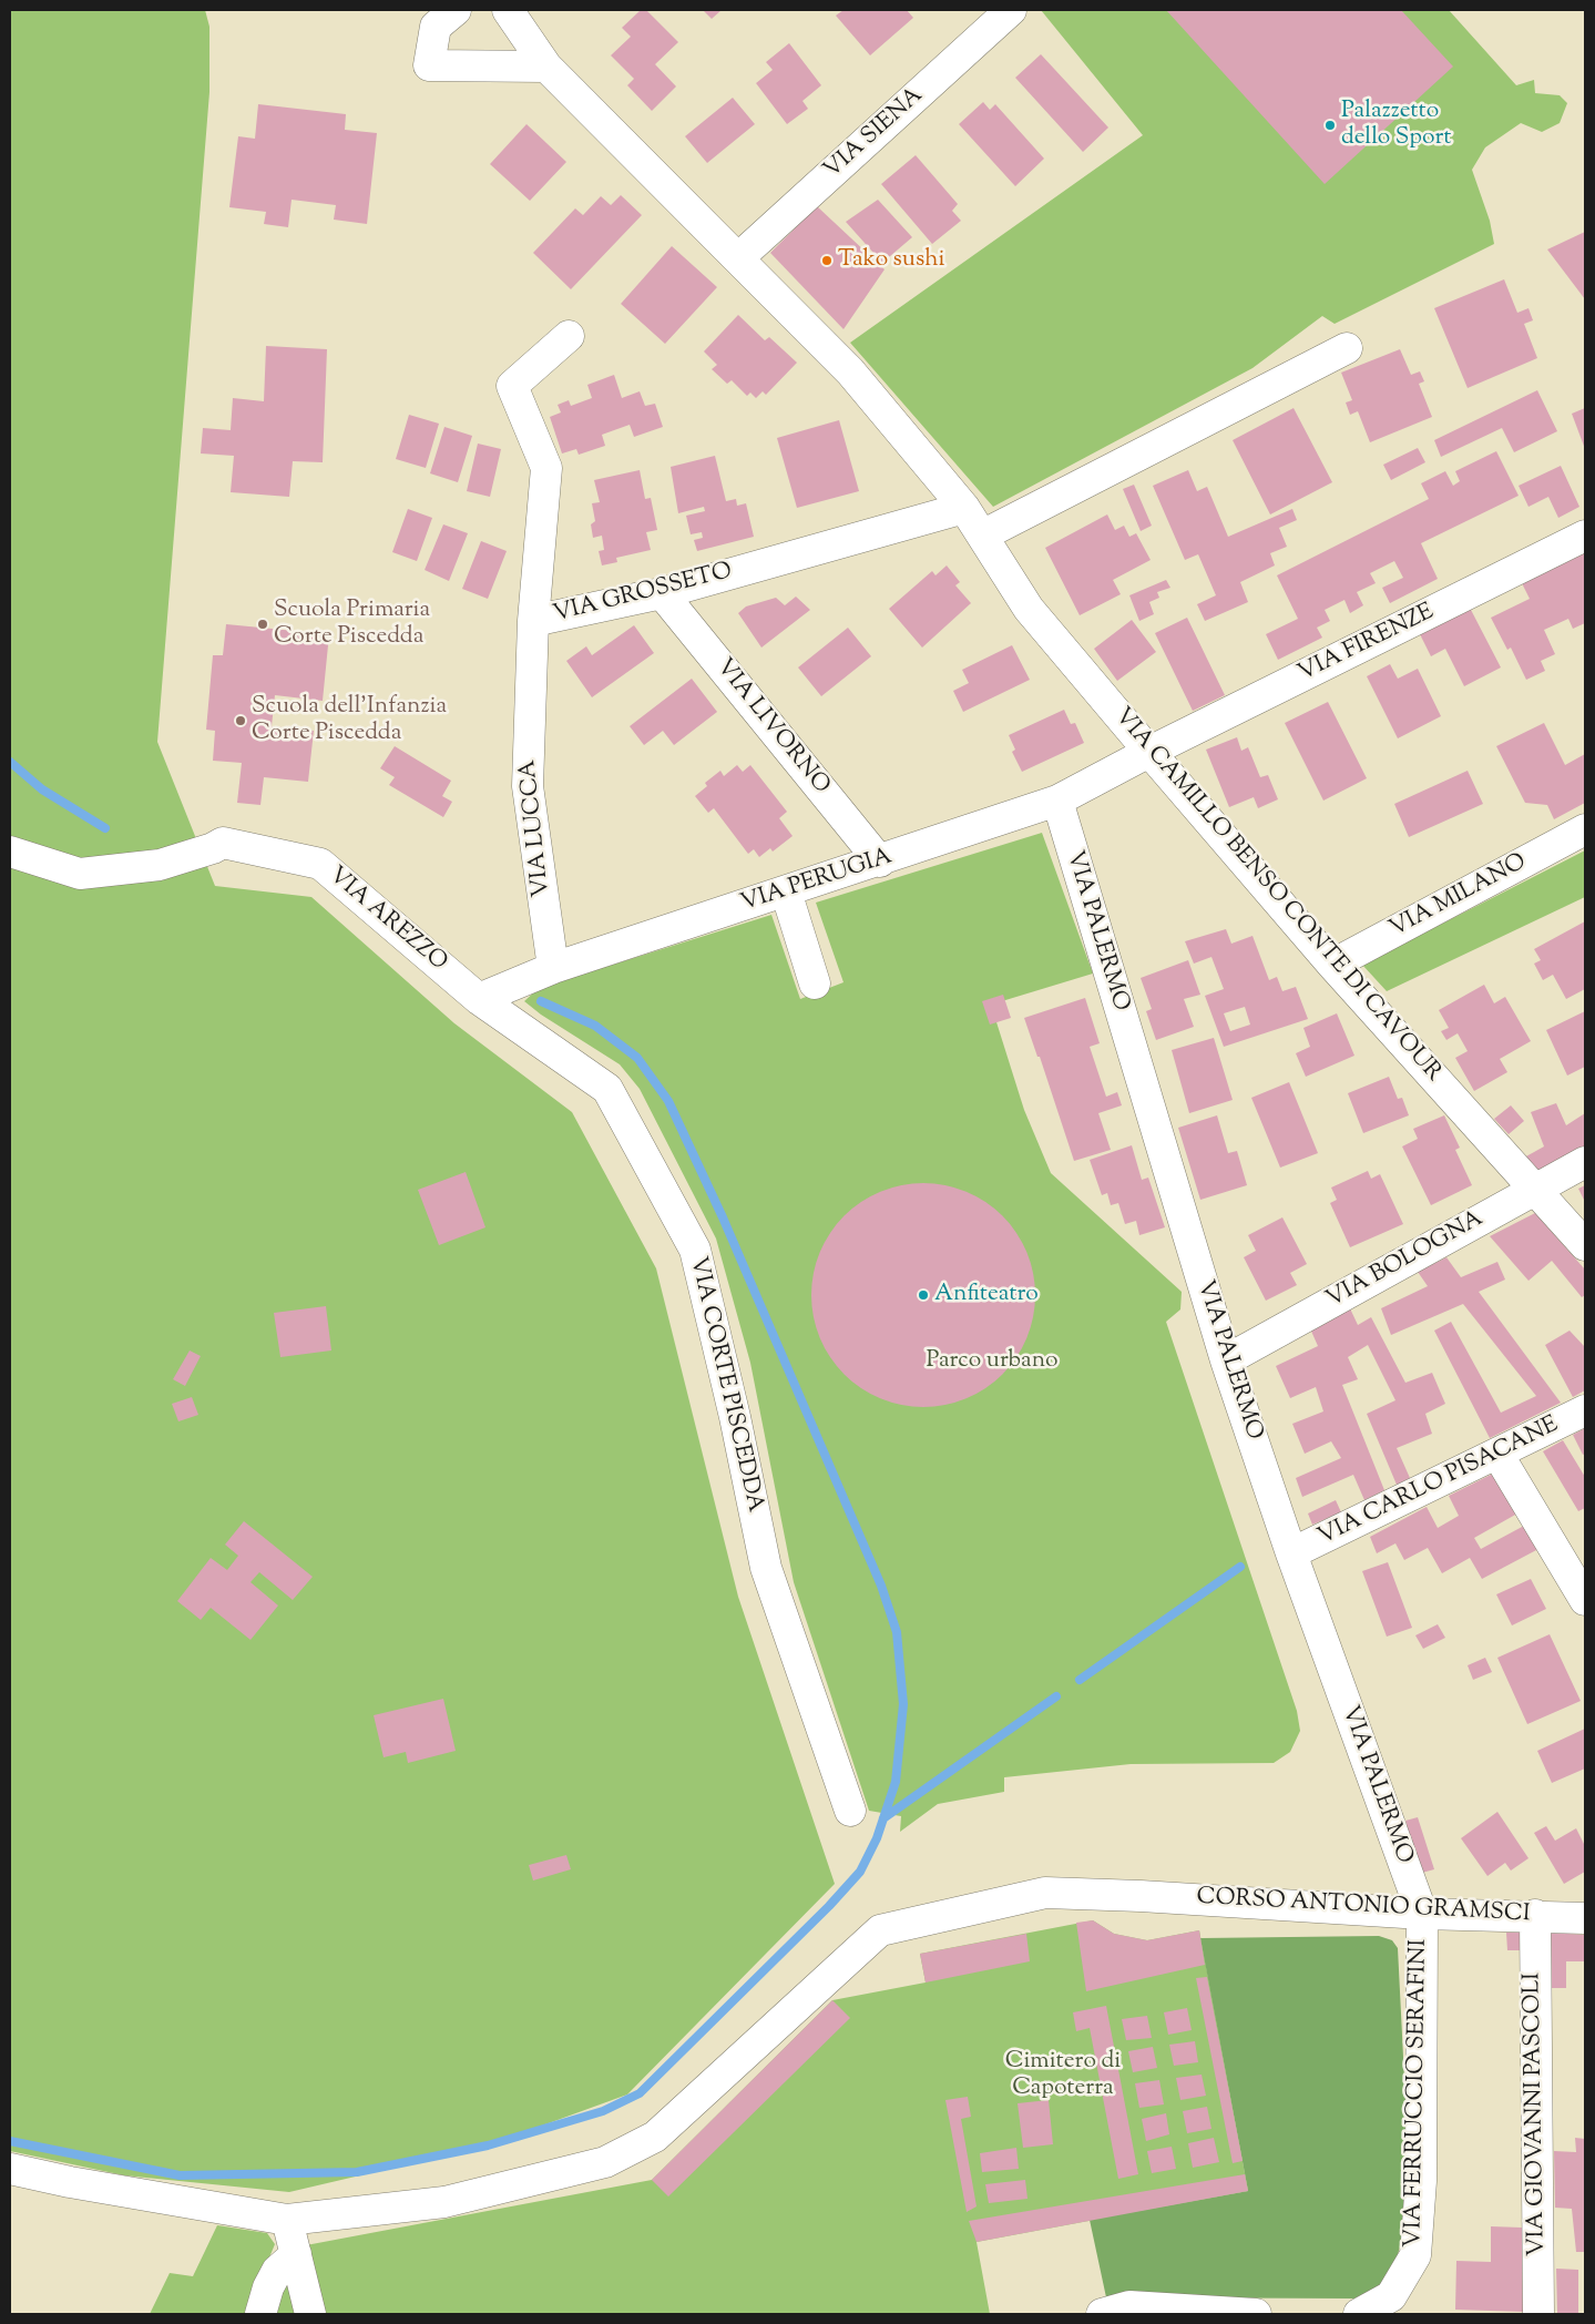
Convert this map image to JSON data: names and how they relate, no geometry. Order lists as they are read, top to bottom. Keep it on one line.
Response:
{"streets":{"street":["VIA SIENA","VIA GROSSETO","VIA FIRENZE","VIA LIVORNO","VIA LUCCA","VIA PERUGIA","VIA CAMILLO BENSO CONTE DI CAVOUR","VIA MILANO","VIA AREZZO","VIA PALERMO","VIA BOLOGNA","VIA CORTE PISCEDDA","VIA CARLO PISACANE","CORSO ANTONIO GRAMSCI","VIA FERRUCCIO SERAFINI","VIA GIOVANNI PASCOLI"]},"crossings":[["VIA SIENA","VIA CAMILLO BENSO CONTE DI CAVOUR"],["VIA GROSSETO","VIA LIVORNO"],["VIA GROSSETO","VIA LUCCA"],["VIA GROSSETO","VIA CAMILLO BENSO CONTE DI CAVOUR"],["VIA FIRENZE","VIA PERUGIA"],["VIA FIRENZE","VIA CAMILLO BENSO CONTE DI CAVOUR"],["VIA LIVORNO","VIA PERUGIA"],["VIA LUCCA","VIA PERUGIA"],["VIA PERUGIA","VIA CAMILLO BENSO CONTE DI CAVOUR"],["VIA PERUGIA","VIA AREZZO"],["VIA PERUGIA","VIA PALERMO"],["VIA PERUGIA","VIA CORTE PISCEDDA"],["VIA CAMILLO BENSO CONTE DI CAVOUR","VIA MILANO"],["VIA CAMILLO BENSO CONTE DI CAVOUR","VIA BOLOGNA"],["VIA AREZZO","VIA CORTE PISCEDDA"],["VIA PALERMO","VIA BOLOGNA"],["VIA PALERMO","VIA CARLO PISACANE"],["VIA PALERMO","CORSO ANTONIO GRAMSCI"],["VIA PALERMO","VIA FERRUCCIO SERAFINI"],["CORSO ANTONIO GRAMSCI","VIA FERRUCCIO SERAFINI"],["CORSO ANTONIO GRAMSCI","VIA GIOVANNI PASCOLI"]],"parks":["Parco urbano","Cimitero di Capoterra"],"places":["Palazzetto dello Sport","Tako sushi","Scuola Primaria Corte Piscedda","Scuola dell'Infanzia Corte Piscedda","Anfiteatro"]}
